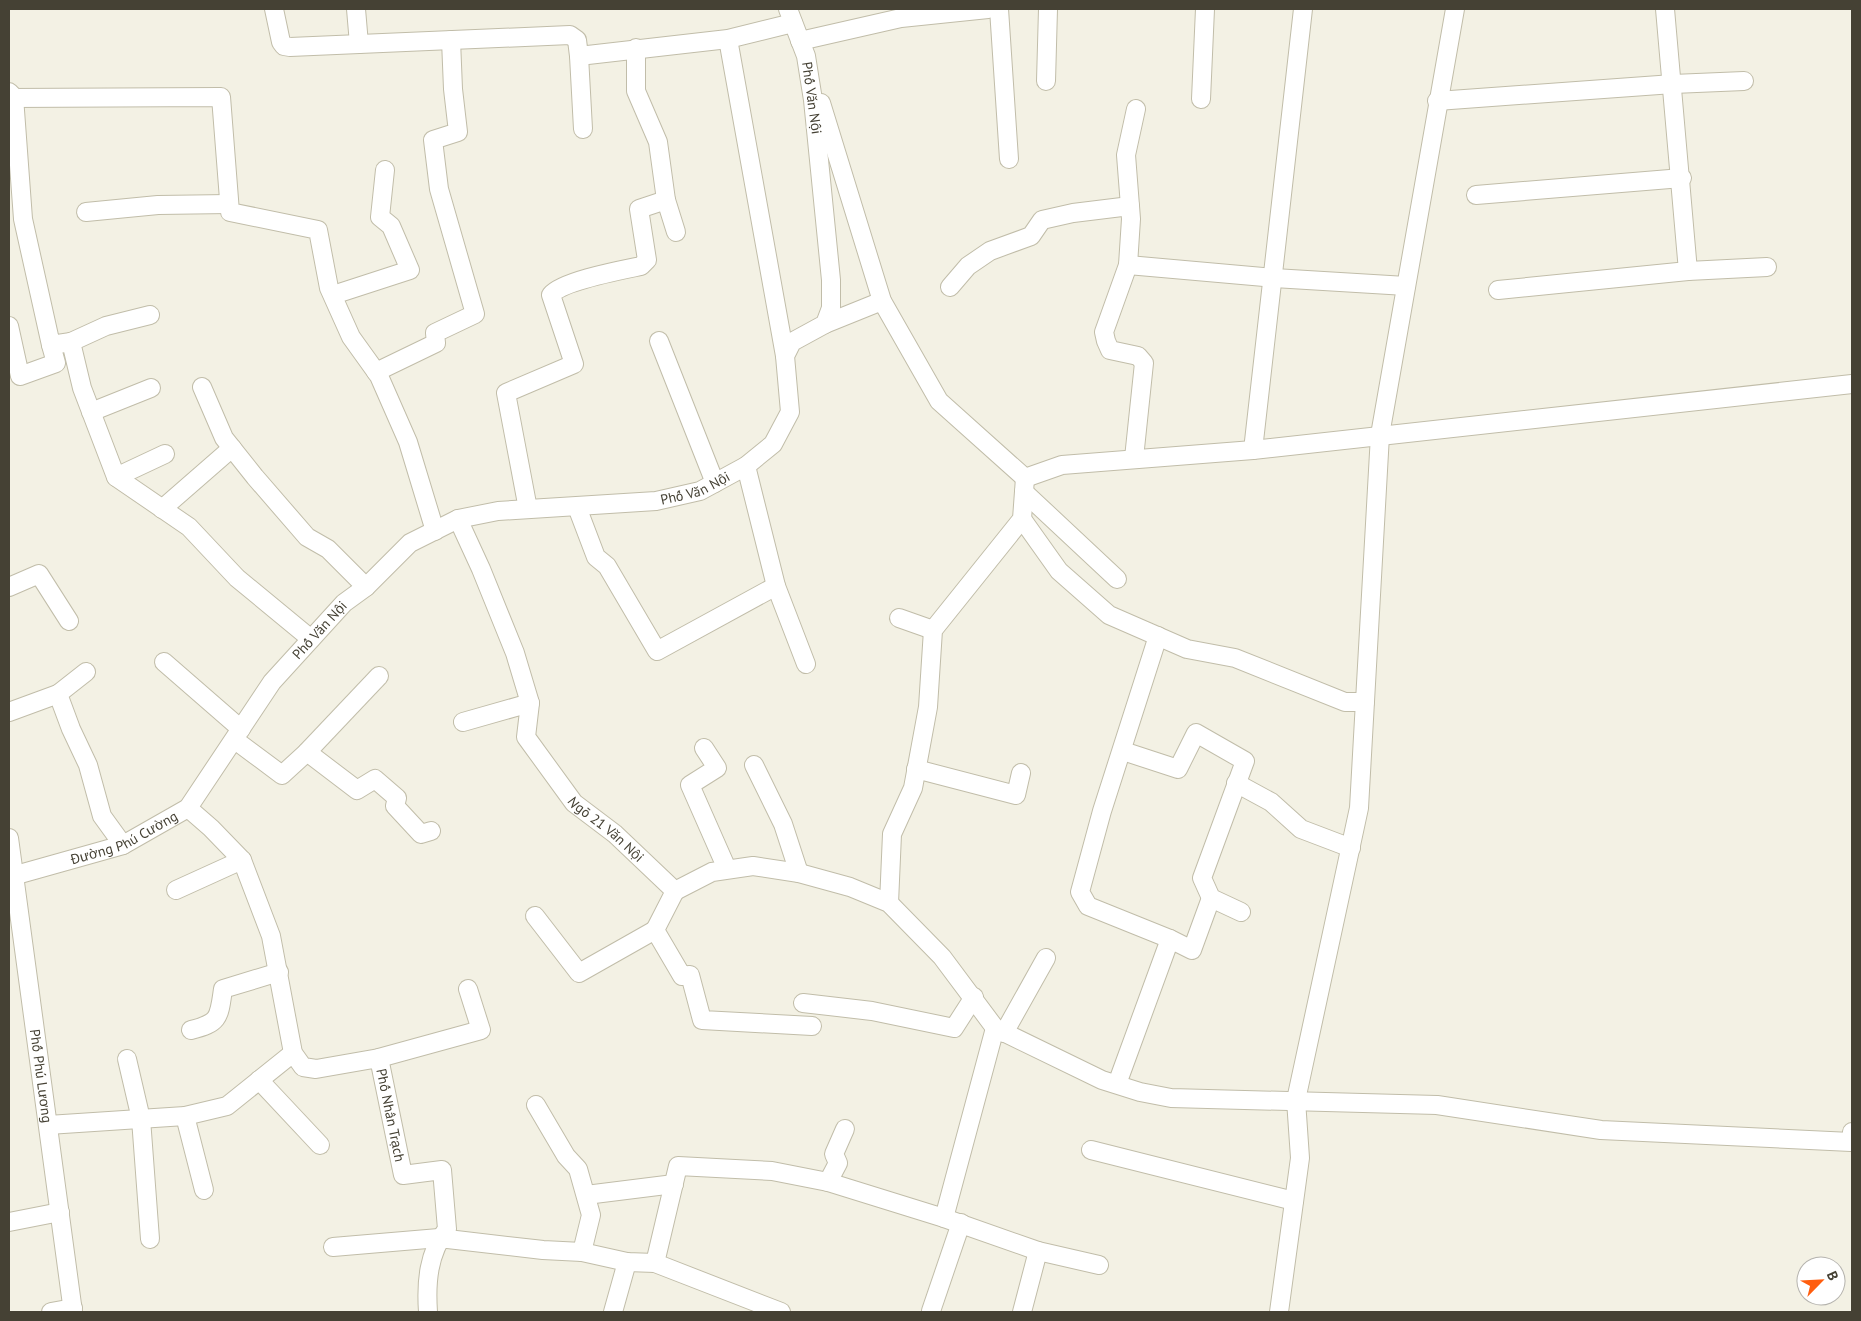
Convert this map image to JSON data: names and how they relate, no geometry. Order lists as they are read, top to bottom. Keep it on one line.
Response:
{"streets":{"street":["Phố Văn Nội","Ngõ 21 Văn Nội","Đường Phú Cường","Phố Phú Lương","Phố Nhân Trạch"]},"crossings":[["Phố Văn Nội","Ngõ 21 Văn Nội"],["Phố Văn Nội","Đường Phú Cường"],["Đường Phú Cường","Phố Phú Lương"]],"north":"top right"}
